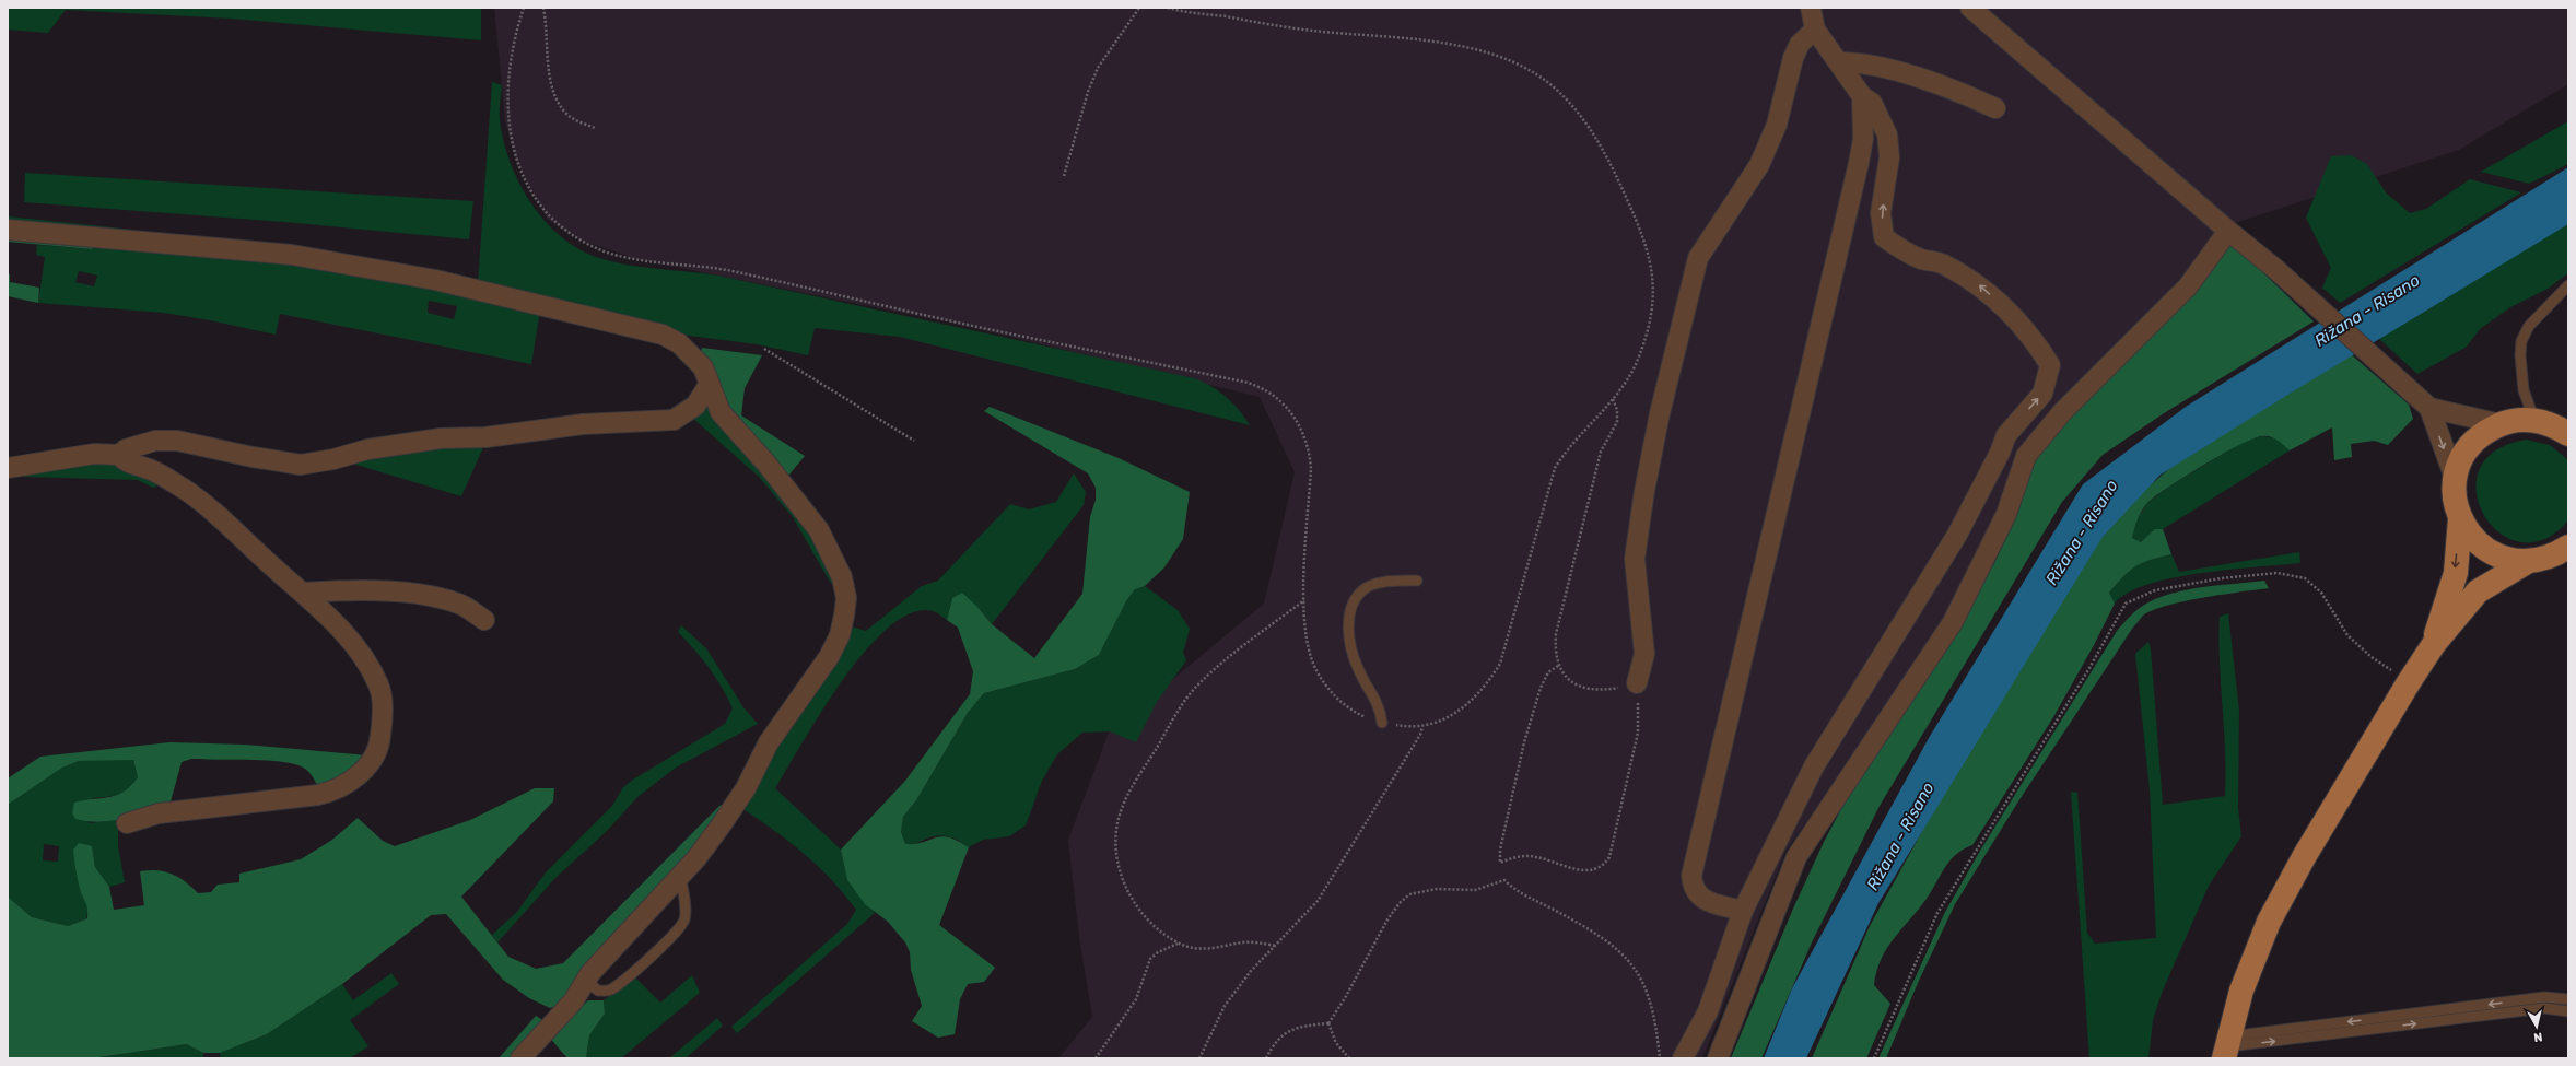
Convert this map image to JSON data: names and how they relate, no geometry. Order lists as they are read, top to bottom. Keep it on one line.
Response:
{"water":["Rižana - Risano"],"north":"bottom"}
